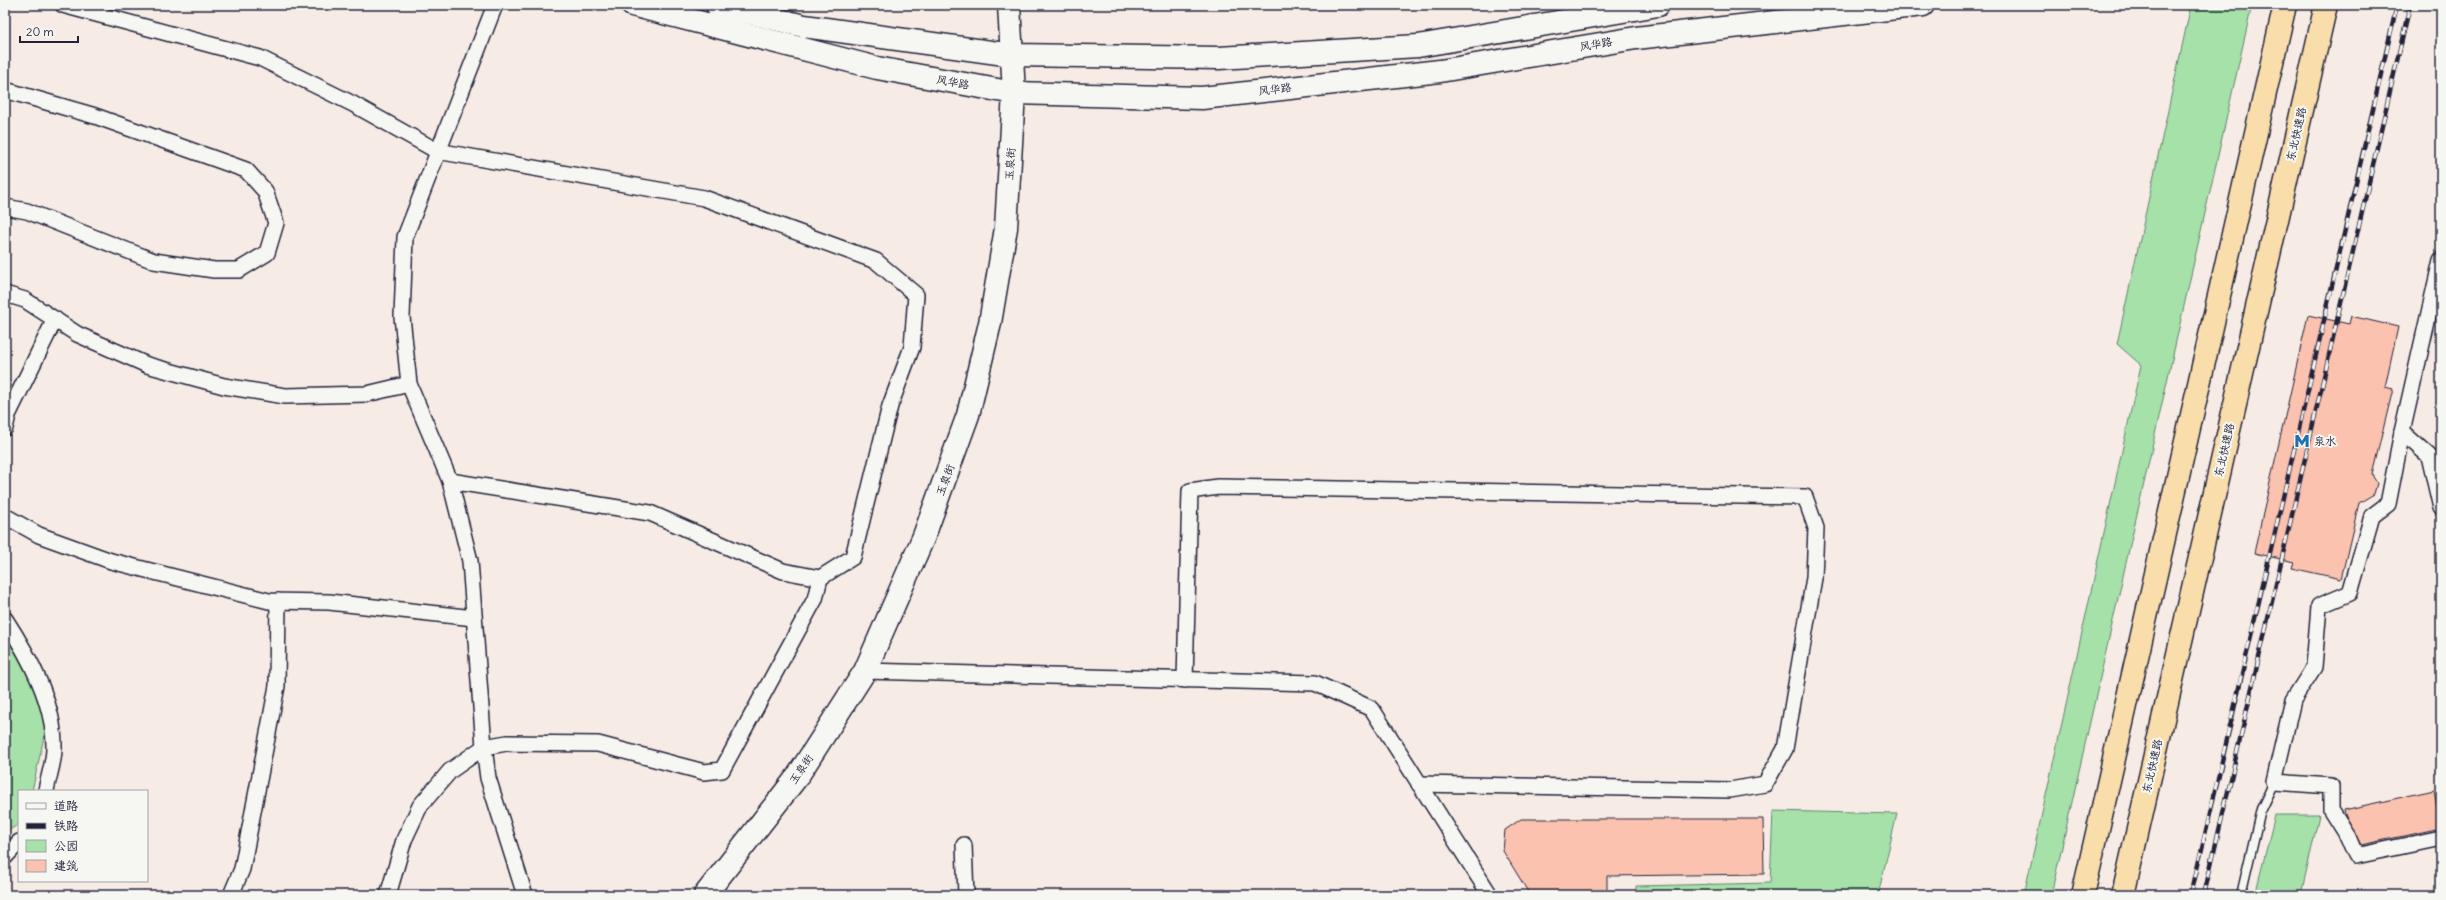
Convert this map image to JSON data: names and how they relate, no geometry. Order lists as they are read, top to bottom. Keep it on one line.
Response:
{"streets":{"highway":["东北快速路"],"street":["风华路","玉泉街"]},"crossings":[["风华路","玉泉街"]],"places":{"metro station":["泉水"]},"legend":["道路","铁路","公园","建筑"],"scale_bar":"20 m"}
